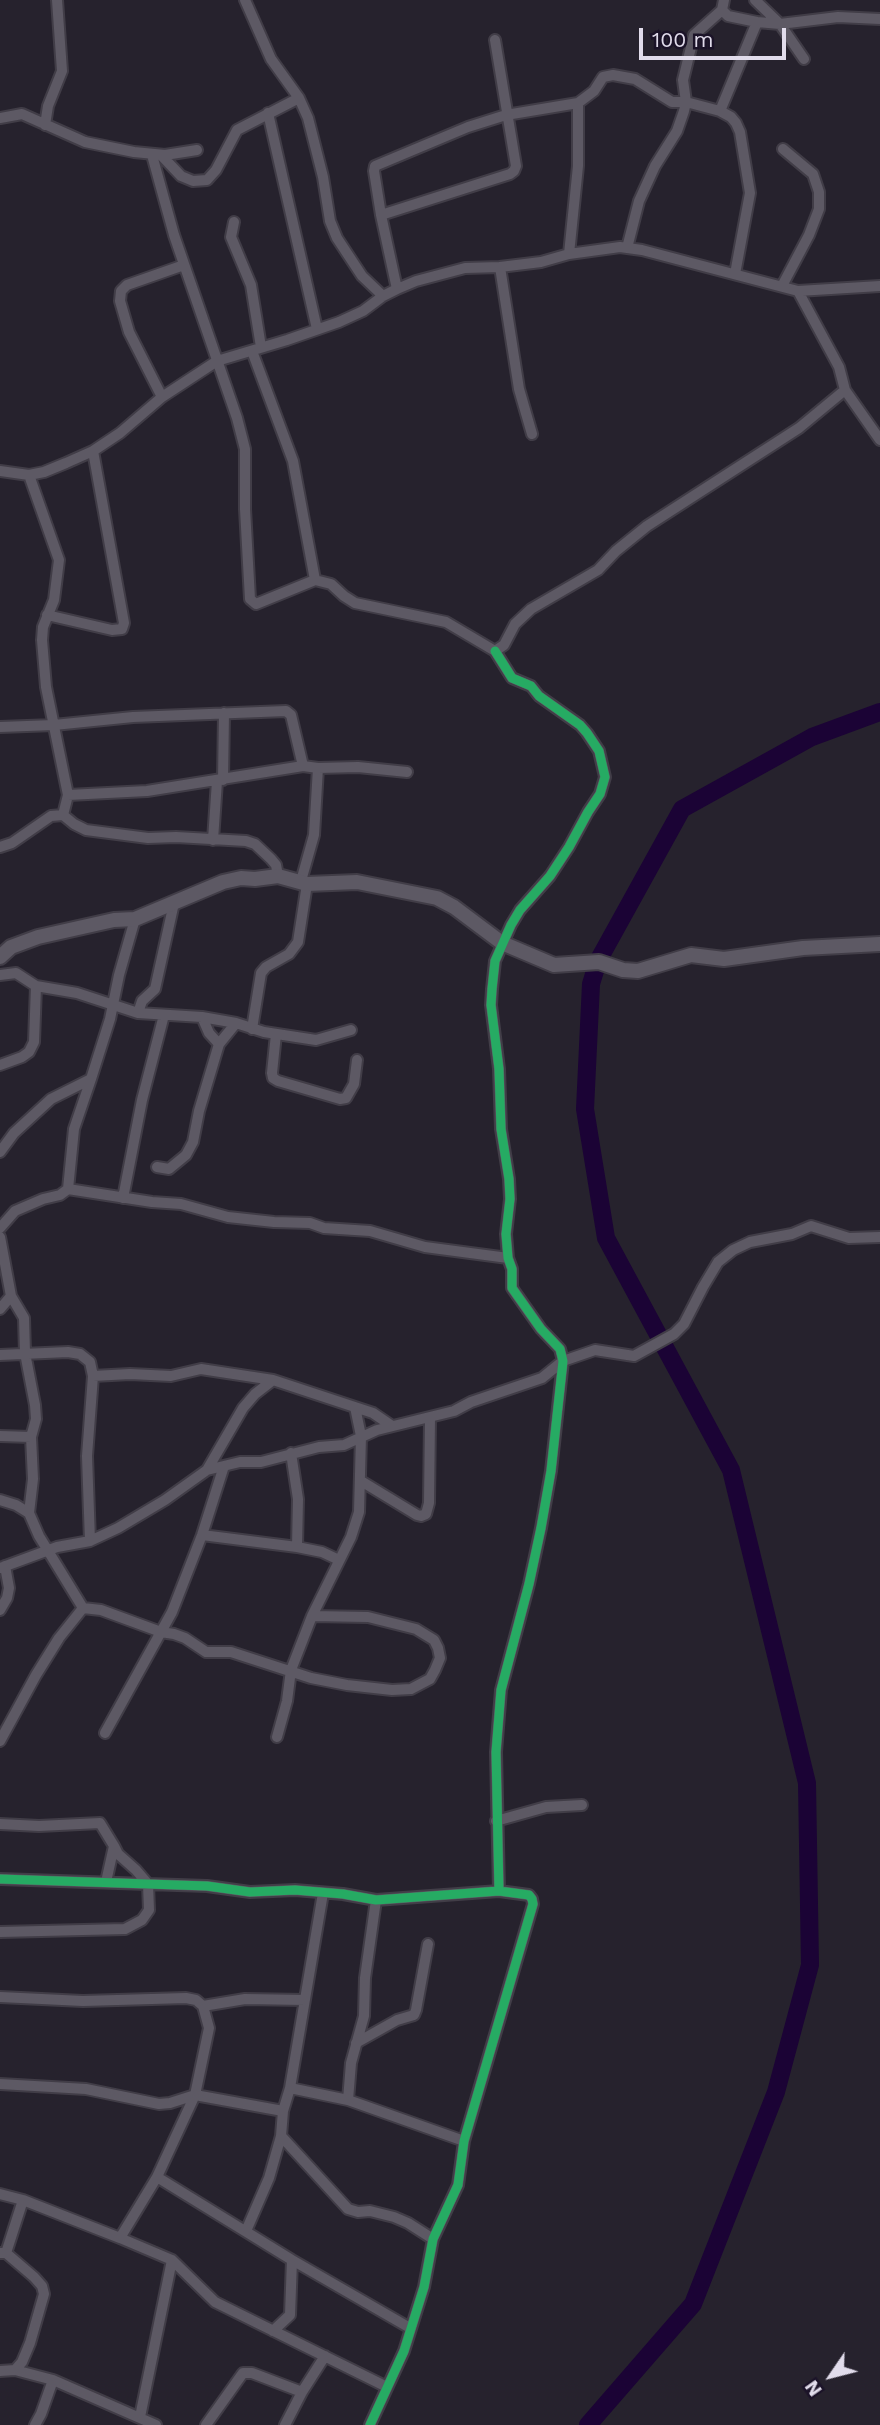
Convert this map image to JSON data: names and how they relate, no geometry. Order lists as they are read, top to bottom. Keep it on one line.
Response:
{"scale_bar":"100 m","north":"bottom left"}
